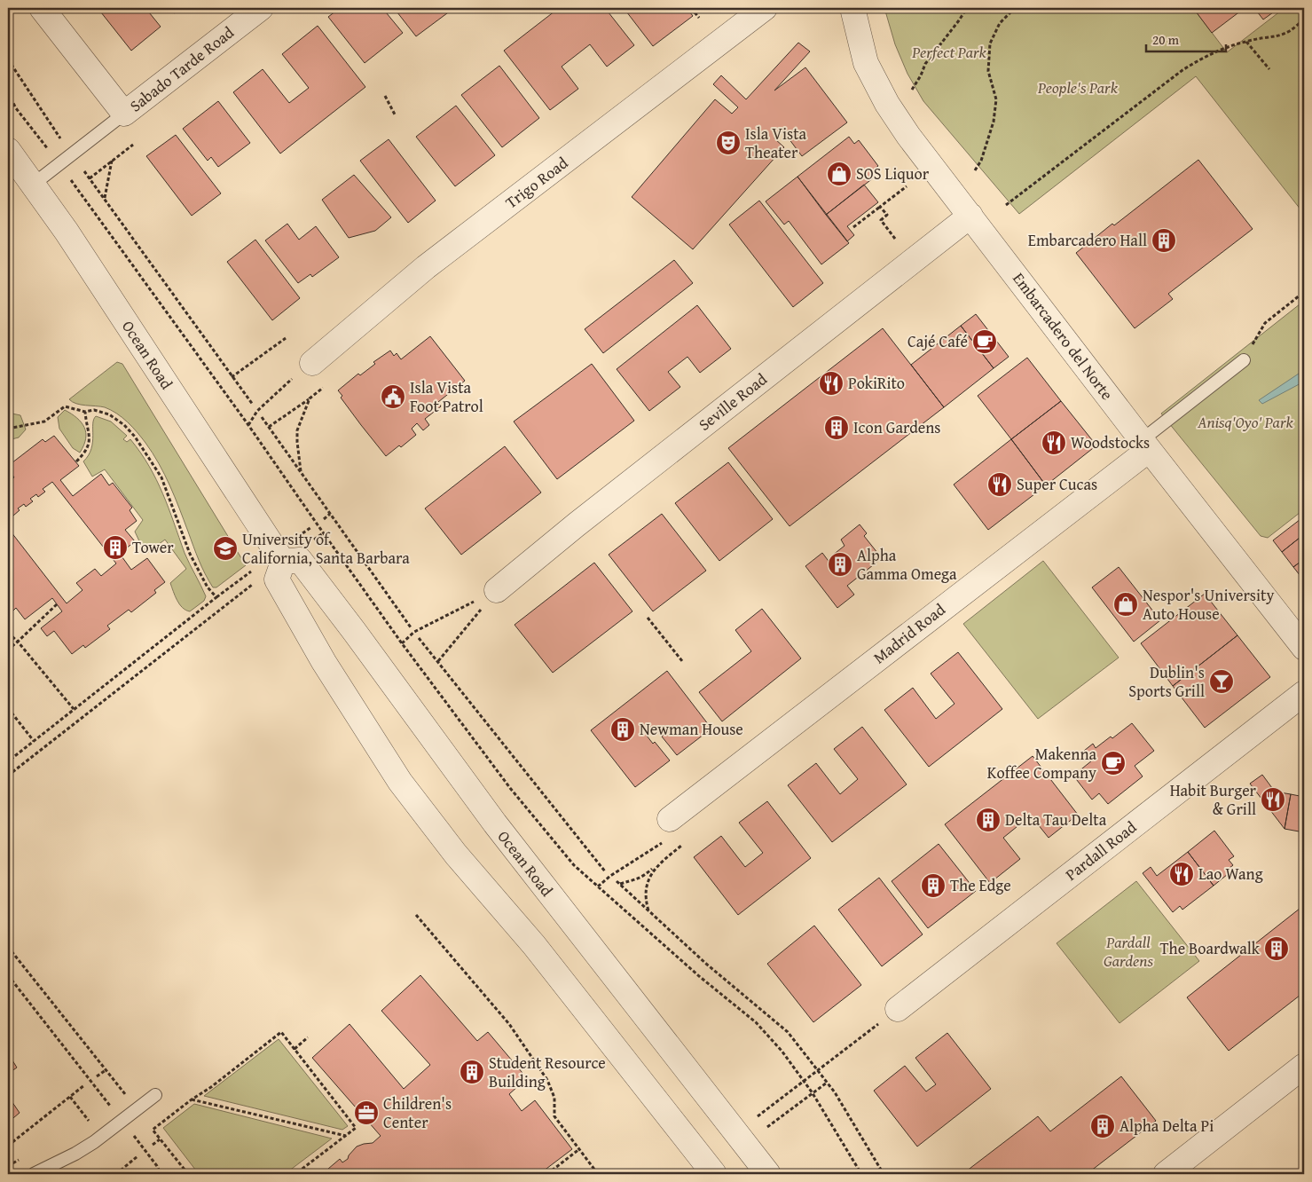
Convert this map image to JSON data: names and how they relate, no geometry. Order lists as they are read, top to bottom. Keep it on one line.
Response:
{"streets":{"street":["Sabado Tarde Road","Trigo Road","Embarcadero del Norte","Ocean Road","Seville Road","Madrid Road","Pardall Road"]},"crossings":[["Embarcadero del Norte","Seville Road"],["Embarcadero del Norte","Madrid Road"]],"parks":["Perfect Park","People's Park","Anisq'Oyo' Park","Pardall Gardens"],"places":{"theatre":["Isla Vista Theater"],"shop":["SOS Liquor","Nespor's University Auto House"],"building":["Embarcadero Hall","Icon Gardens","Tower","Alpha Gamma Omega","Newman House","Delta Tau Delta","The Edge","The Boardwalk","Student Resource Building","Alpha Delta Pi"],"cafe":["Cajé Café","Makenna Koffee Company"],"restaurant":["PokiRito","Woodstocks","Super Cucas","Habit Burger & Grill","Lao Wang"],"public building":["Isla Vista Foot Patrol"],"school or university":["University of California, Santa Barbara"],"bar":["Dublin's Sports Grill"],"office":["Children's Center"]},"scale_bar":"20 m"}
